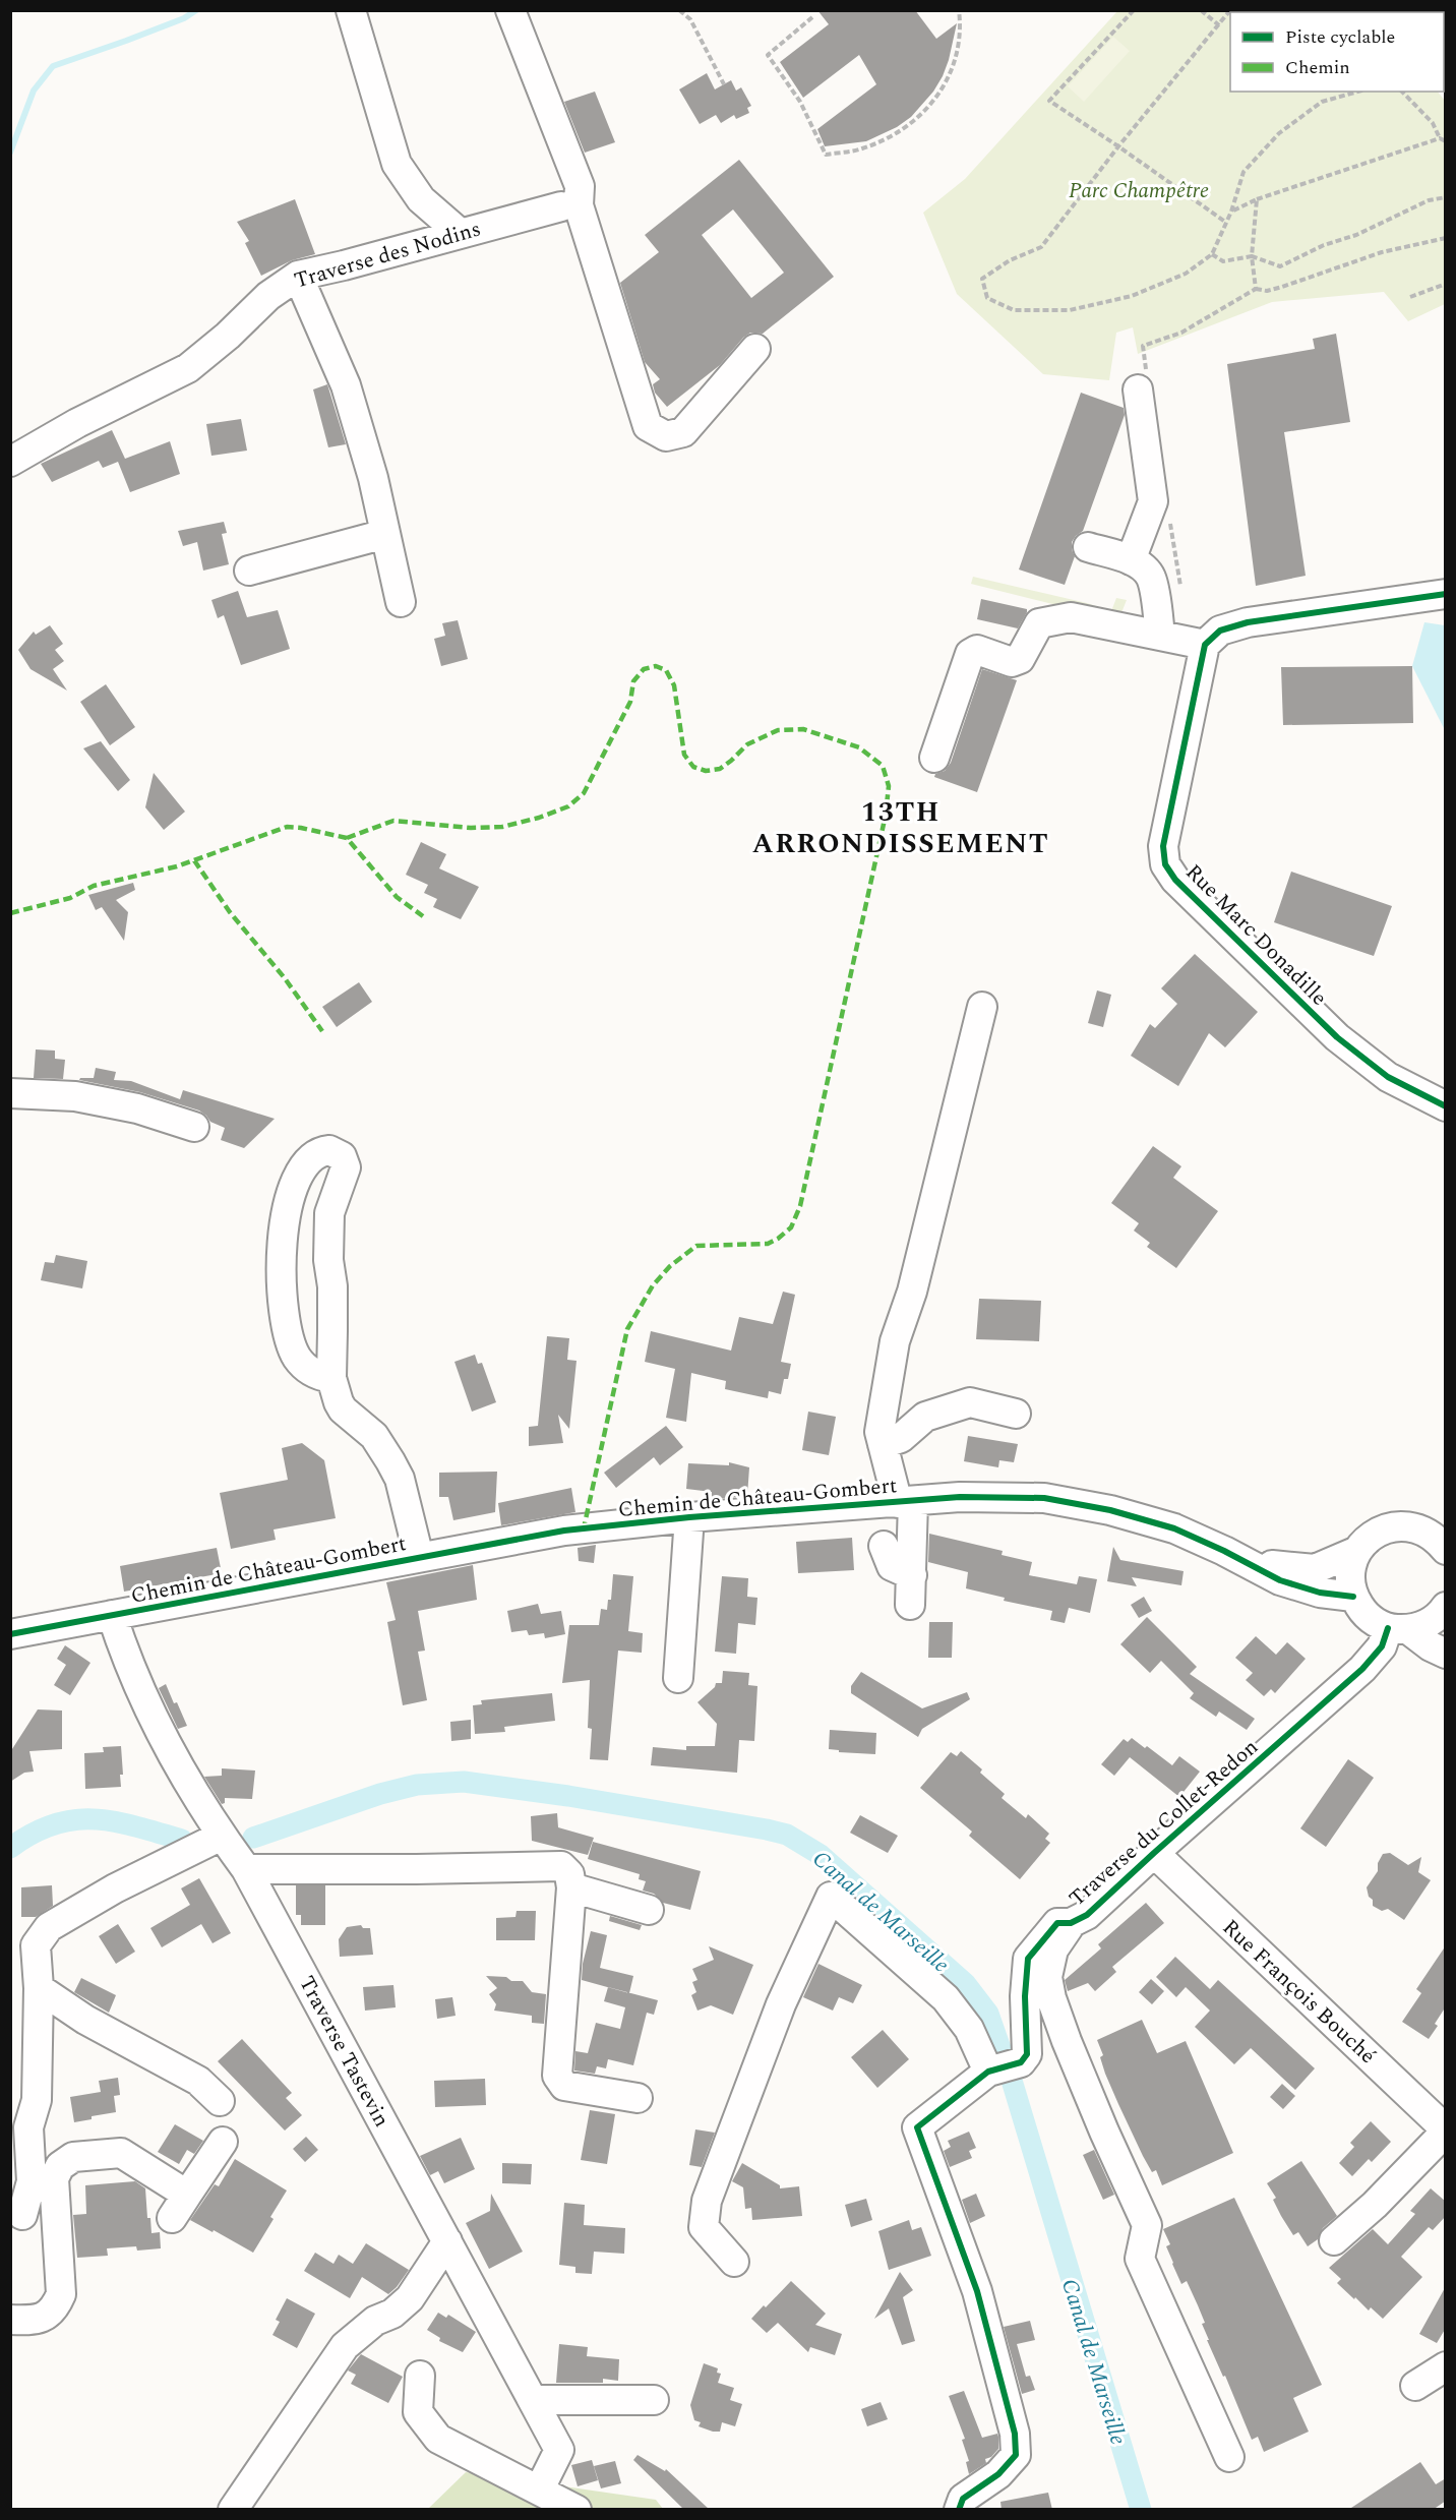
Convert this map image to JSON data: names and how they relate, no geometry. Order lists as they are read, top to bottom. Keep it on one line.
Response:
{"streets":{"street":["Traverse des Nodins","Rue Marc Donadille","Chemin de Château-Gombert","Traverse du Collet-Redon","Rue François Bouché","Traverse Tastevin"]},"crossings":[["Chemin de Château-Gombert","Traverse du Collet-Redon"],["Chemin de Château-Gombert","Traverse Tastevin"],["Traverse du Collet-Redon","Rue François Bouché"]],"districts":["13TH ARRONDISSEMENT"],"water":["Canal de Marseille"],"parks":["Parc Champêtre"],"legend":["Piste cyclable","Chemin"]}
